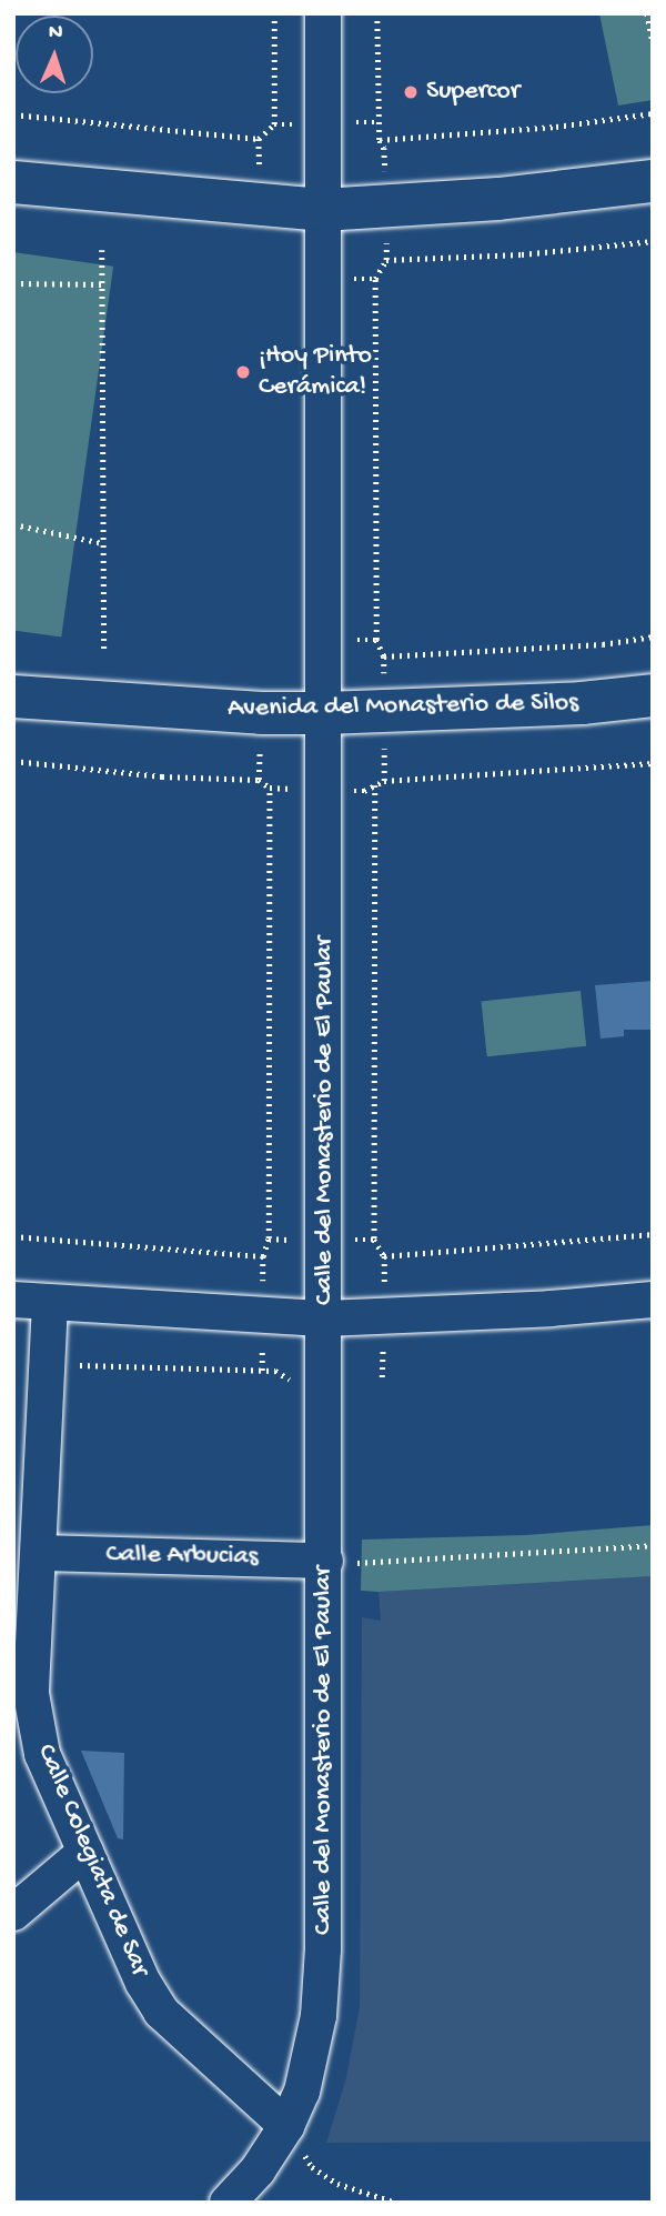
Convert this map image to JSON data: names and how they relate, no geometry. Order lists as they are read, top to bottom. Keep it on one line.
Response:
{"streets":{"street":["Avenida del Monasterio de Silos","Calle del Monasterio de El Paular","Calle Arbucias","Calle Colegiata de Sar"]},"crossings":[["Avenida del Monasterio de Silos","Calle del Monasterio de El Paular"],["Calle del Monasterio de El Paular","Calle Arbucias"],["Calle del Monasterio de El Paular","Calle Colegiata de Sar"],["Calle Arbucias","Calle Colegiata de Sar"]],"places":["Supercor","¡Hoy Pinto Cerámica!"],"north":"top"}
